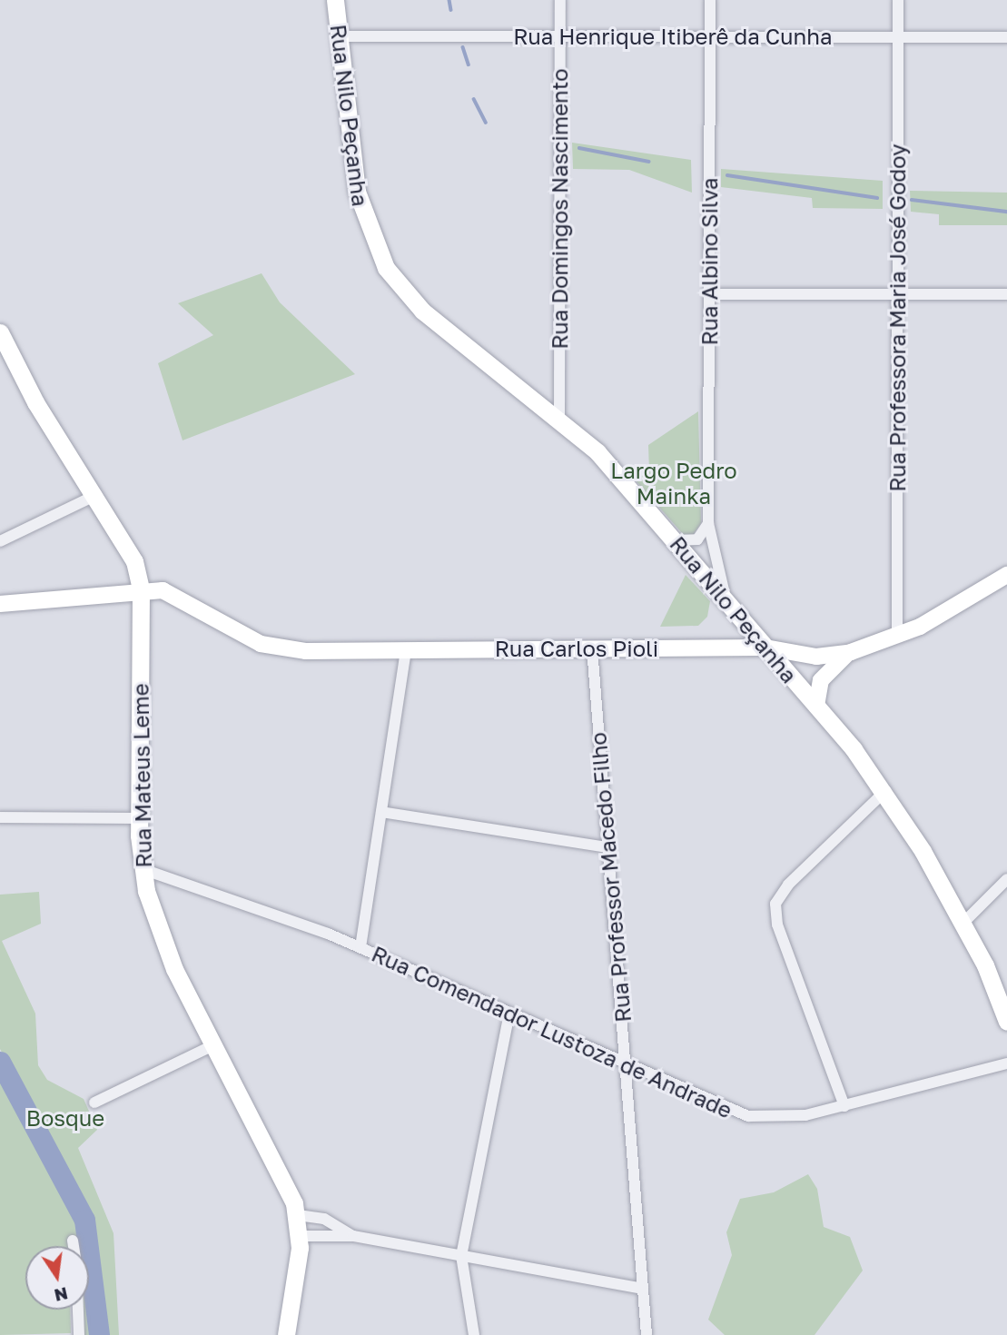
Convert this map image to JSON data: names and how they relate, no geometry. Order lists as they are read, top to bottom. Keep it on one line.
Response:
{"streets":{"main road":["Rua Nilo Peçanha","Rua Carlos Pioli","Rua Mateus Leme"],"street":["Rua Henrique Itiberê da Cunha","Rua Domingos Nascimento","Rua Albino Silva","Rua Professora Maria José Godoy","Rua Professor Macedo Filho","Rua Comendador Lustoza de Andrade"]},"crossings":[["Rua Henrique Itiberê da Cunha","Rua Nilo Peçanha"],["Rua Henrique Itiberê da Cunha","Rua Domingos Nascimento"],["Rua Henrique Itiberê da Cunha","Rua Albino Silva"],["Rua Henrique Itiberê da Cunha","Rua Professora Maria José Godoy"],["Rua Nilo Peçanha","Rua Domingos Nascimento"],["Rua Nilo Peçanha","Rua Albino Silva"],["Rua Nilo Peçanha","Rua Carlos Pioli"],["Rua Professora Maria José Godoy","Rua Carlos Pioli"],["Rua Carlos Pioli","Rua Mateus Leme"],["Rua Carlos Pioli","Rua Professor Macedo Filho"],["Rua Mateus Leme","Rua Comendador Lustoza de Andrade"],["Rua Professor Macedo Filho","Rua Comendador Lustoza de Andrade"]],"parks":["Largo Pedro Mainka","Bosque"],"north":"bottom"}
